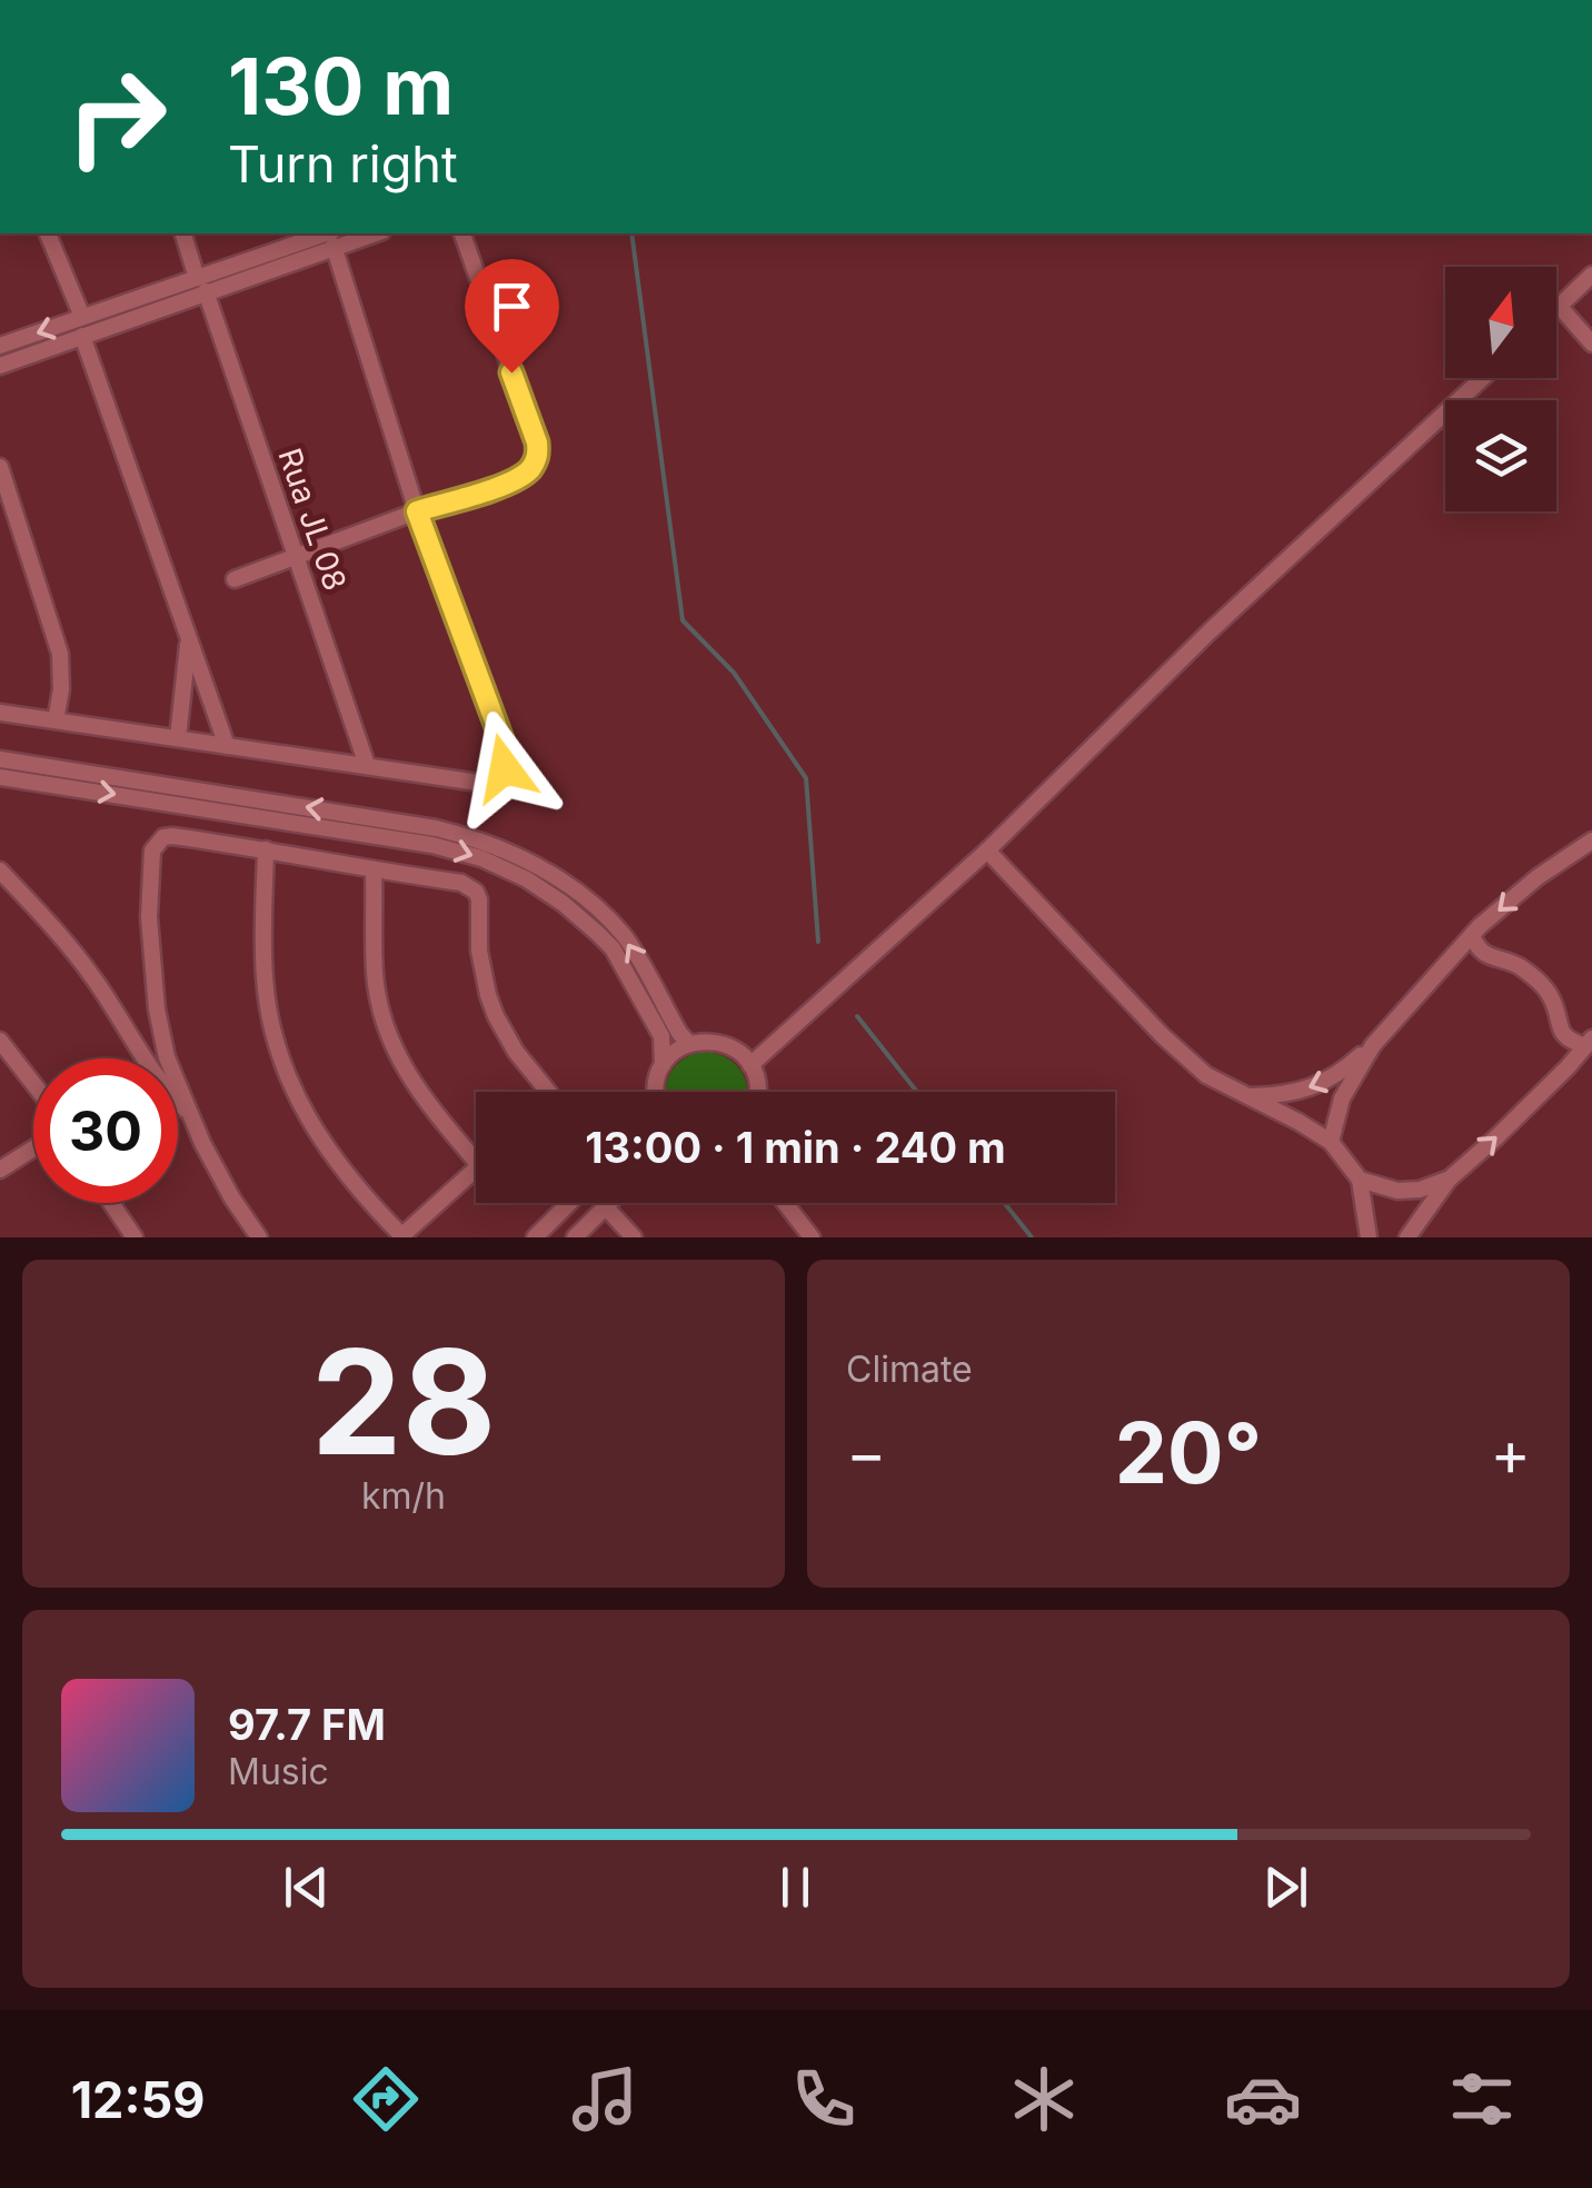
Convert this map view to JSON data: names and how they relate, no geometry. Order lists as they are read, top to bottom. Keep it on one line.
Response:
{"streets":{"street":["Rua JL 08"]},"north":"top","page":{"turn":["130 m","Turn right"],"limit":"30","trip":"13:00 · 1 min · 240 m","tile":[["28","km/h"],"Climate"],"heat":["−","20°","+"],"song":["97.7 FM","Music"],"tabs":"12:59"}}
